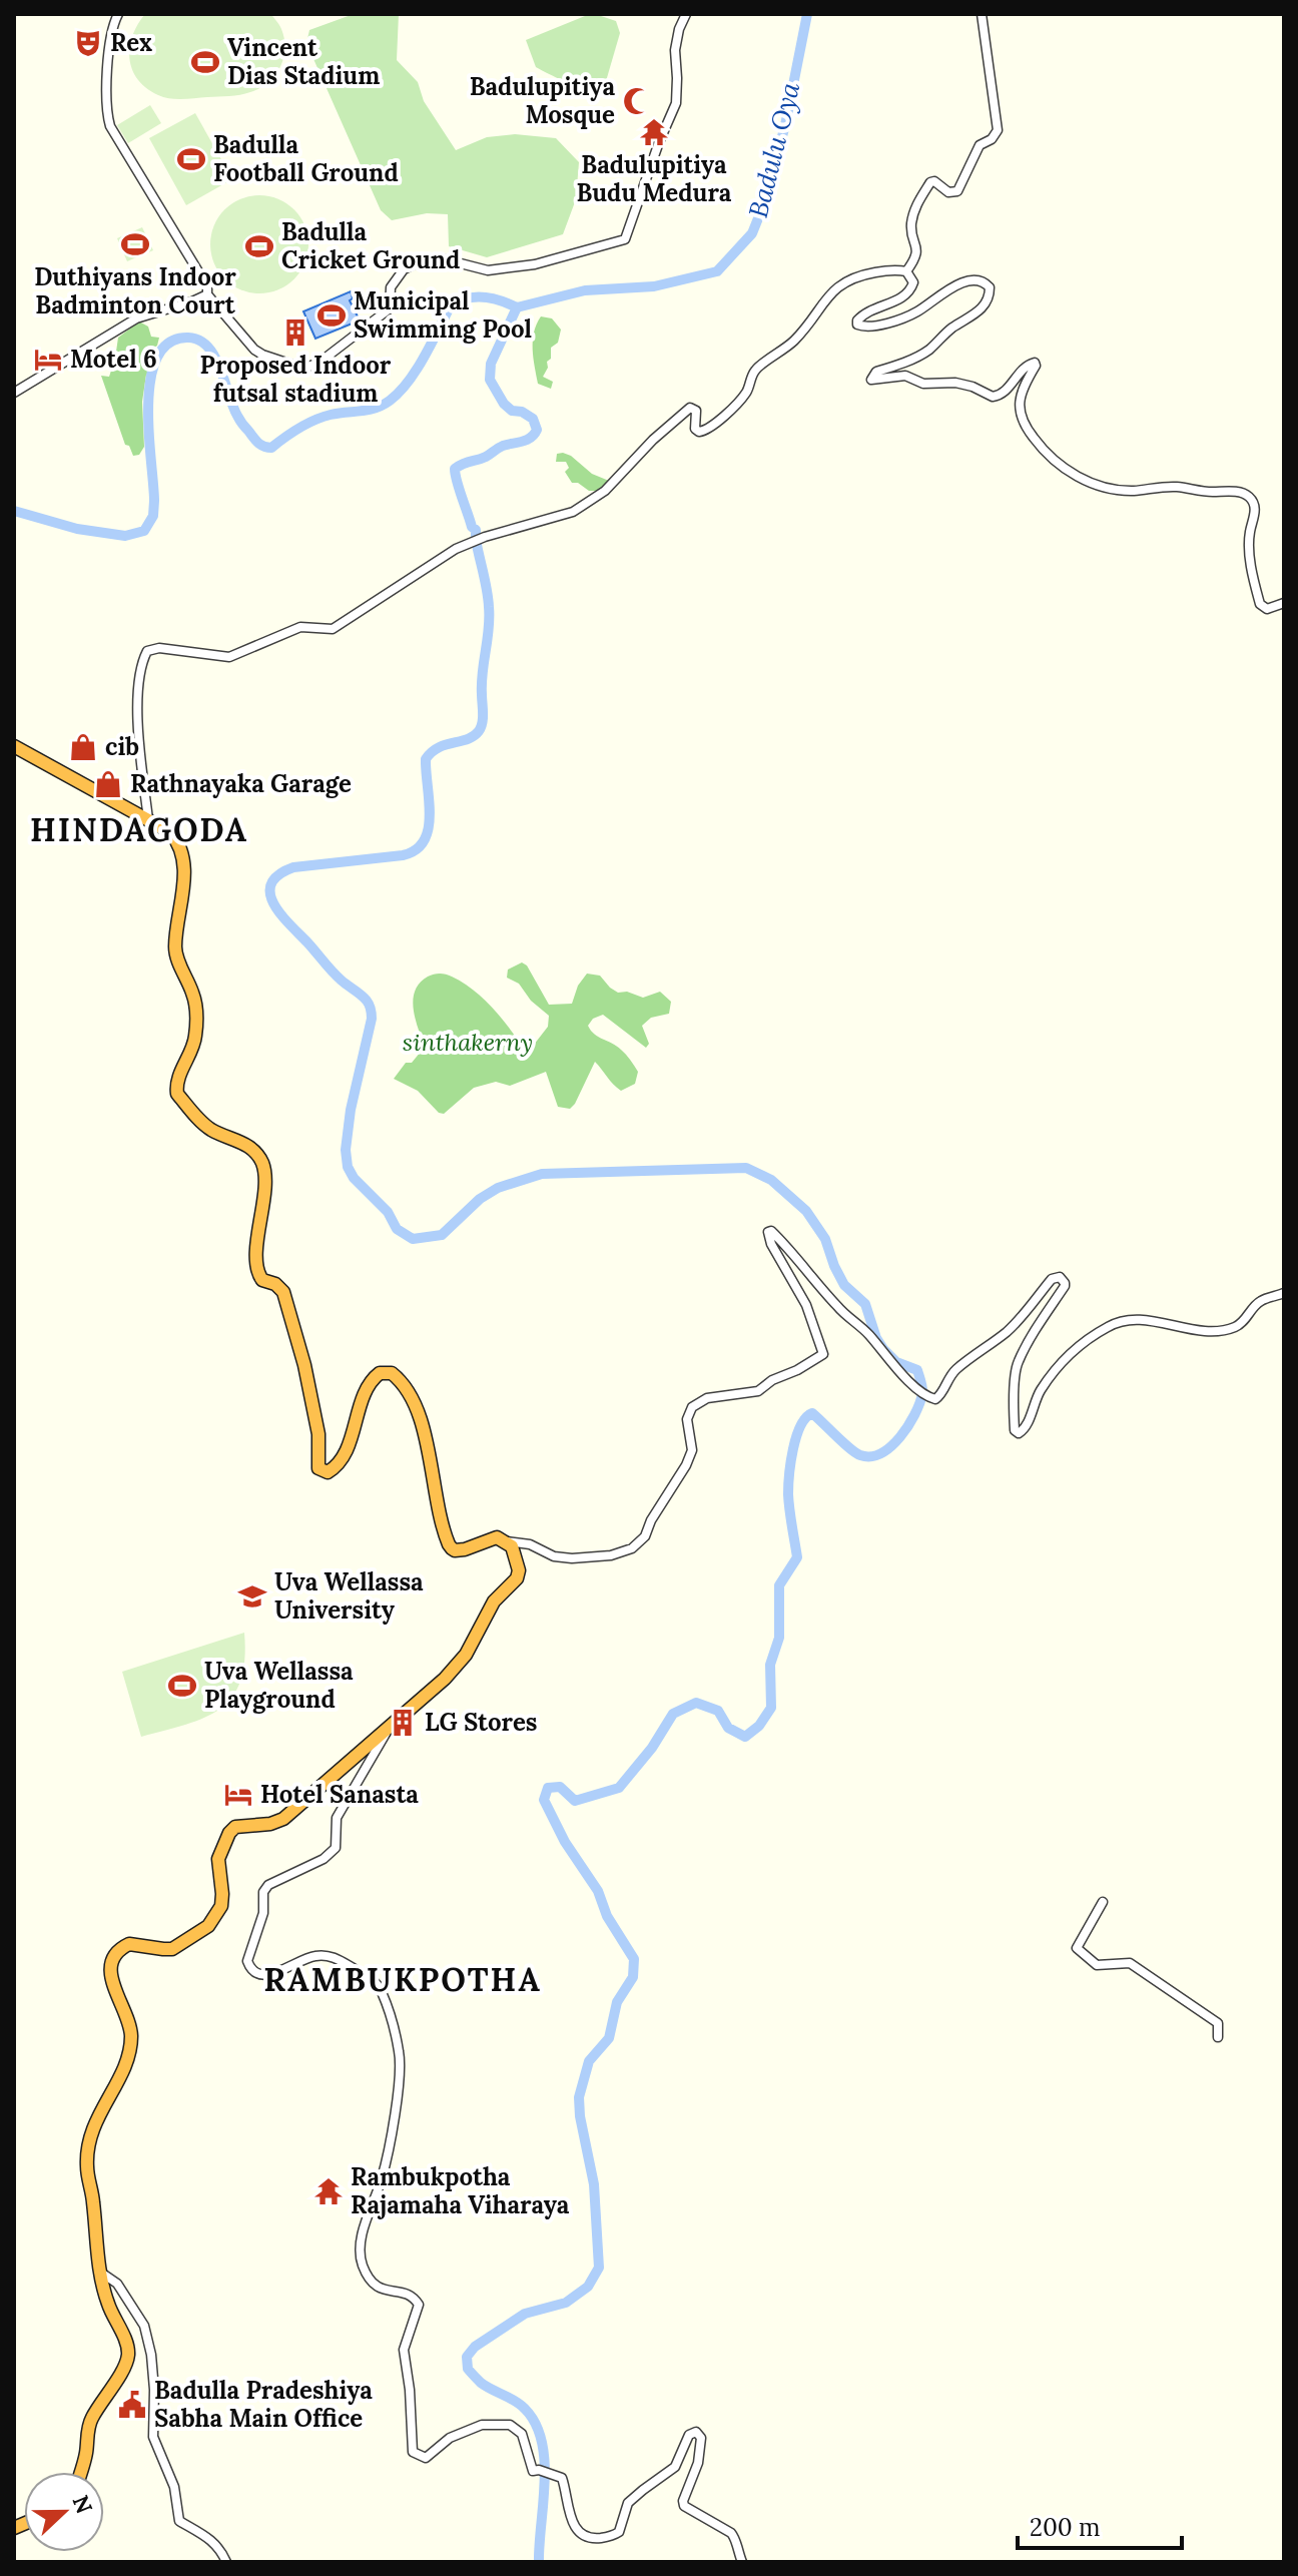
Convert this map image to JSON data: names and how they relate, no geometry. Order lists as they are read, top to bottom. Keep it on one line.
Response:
{"districts":["HINDAGODA","RAMBUKPOTHA"],"water":["Badulu Oya"],"parks":["sinthakerny"],"places":{"theatre":["Rex"],"sports":["Vincent Dias Stadium","Badulla Football Ground","Duthiyans Indoor Badminton Court","Badulla Cricket Ground","Municipal Swimming Pool","Uva Wellassa Playground"],"mosque":["Badulupitiya Mosque"],"temple":["Badulupitiya Budu Medura","Rambukpotha Rajamaha Viharaya"],"building":["Proposed Indoor futsal stadium","LG Stores"],"hotel":["Motel 6","Hotel Sanasta"],"shop":["cib","Rathnayaka Garage"],"school or university":["Uva Wellassa University"],"public building":["Badulla Pradeshiya Sabha Main Office"]},"scale_bar":"200 m","north":"right"}
